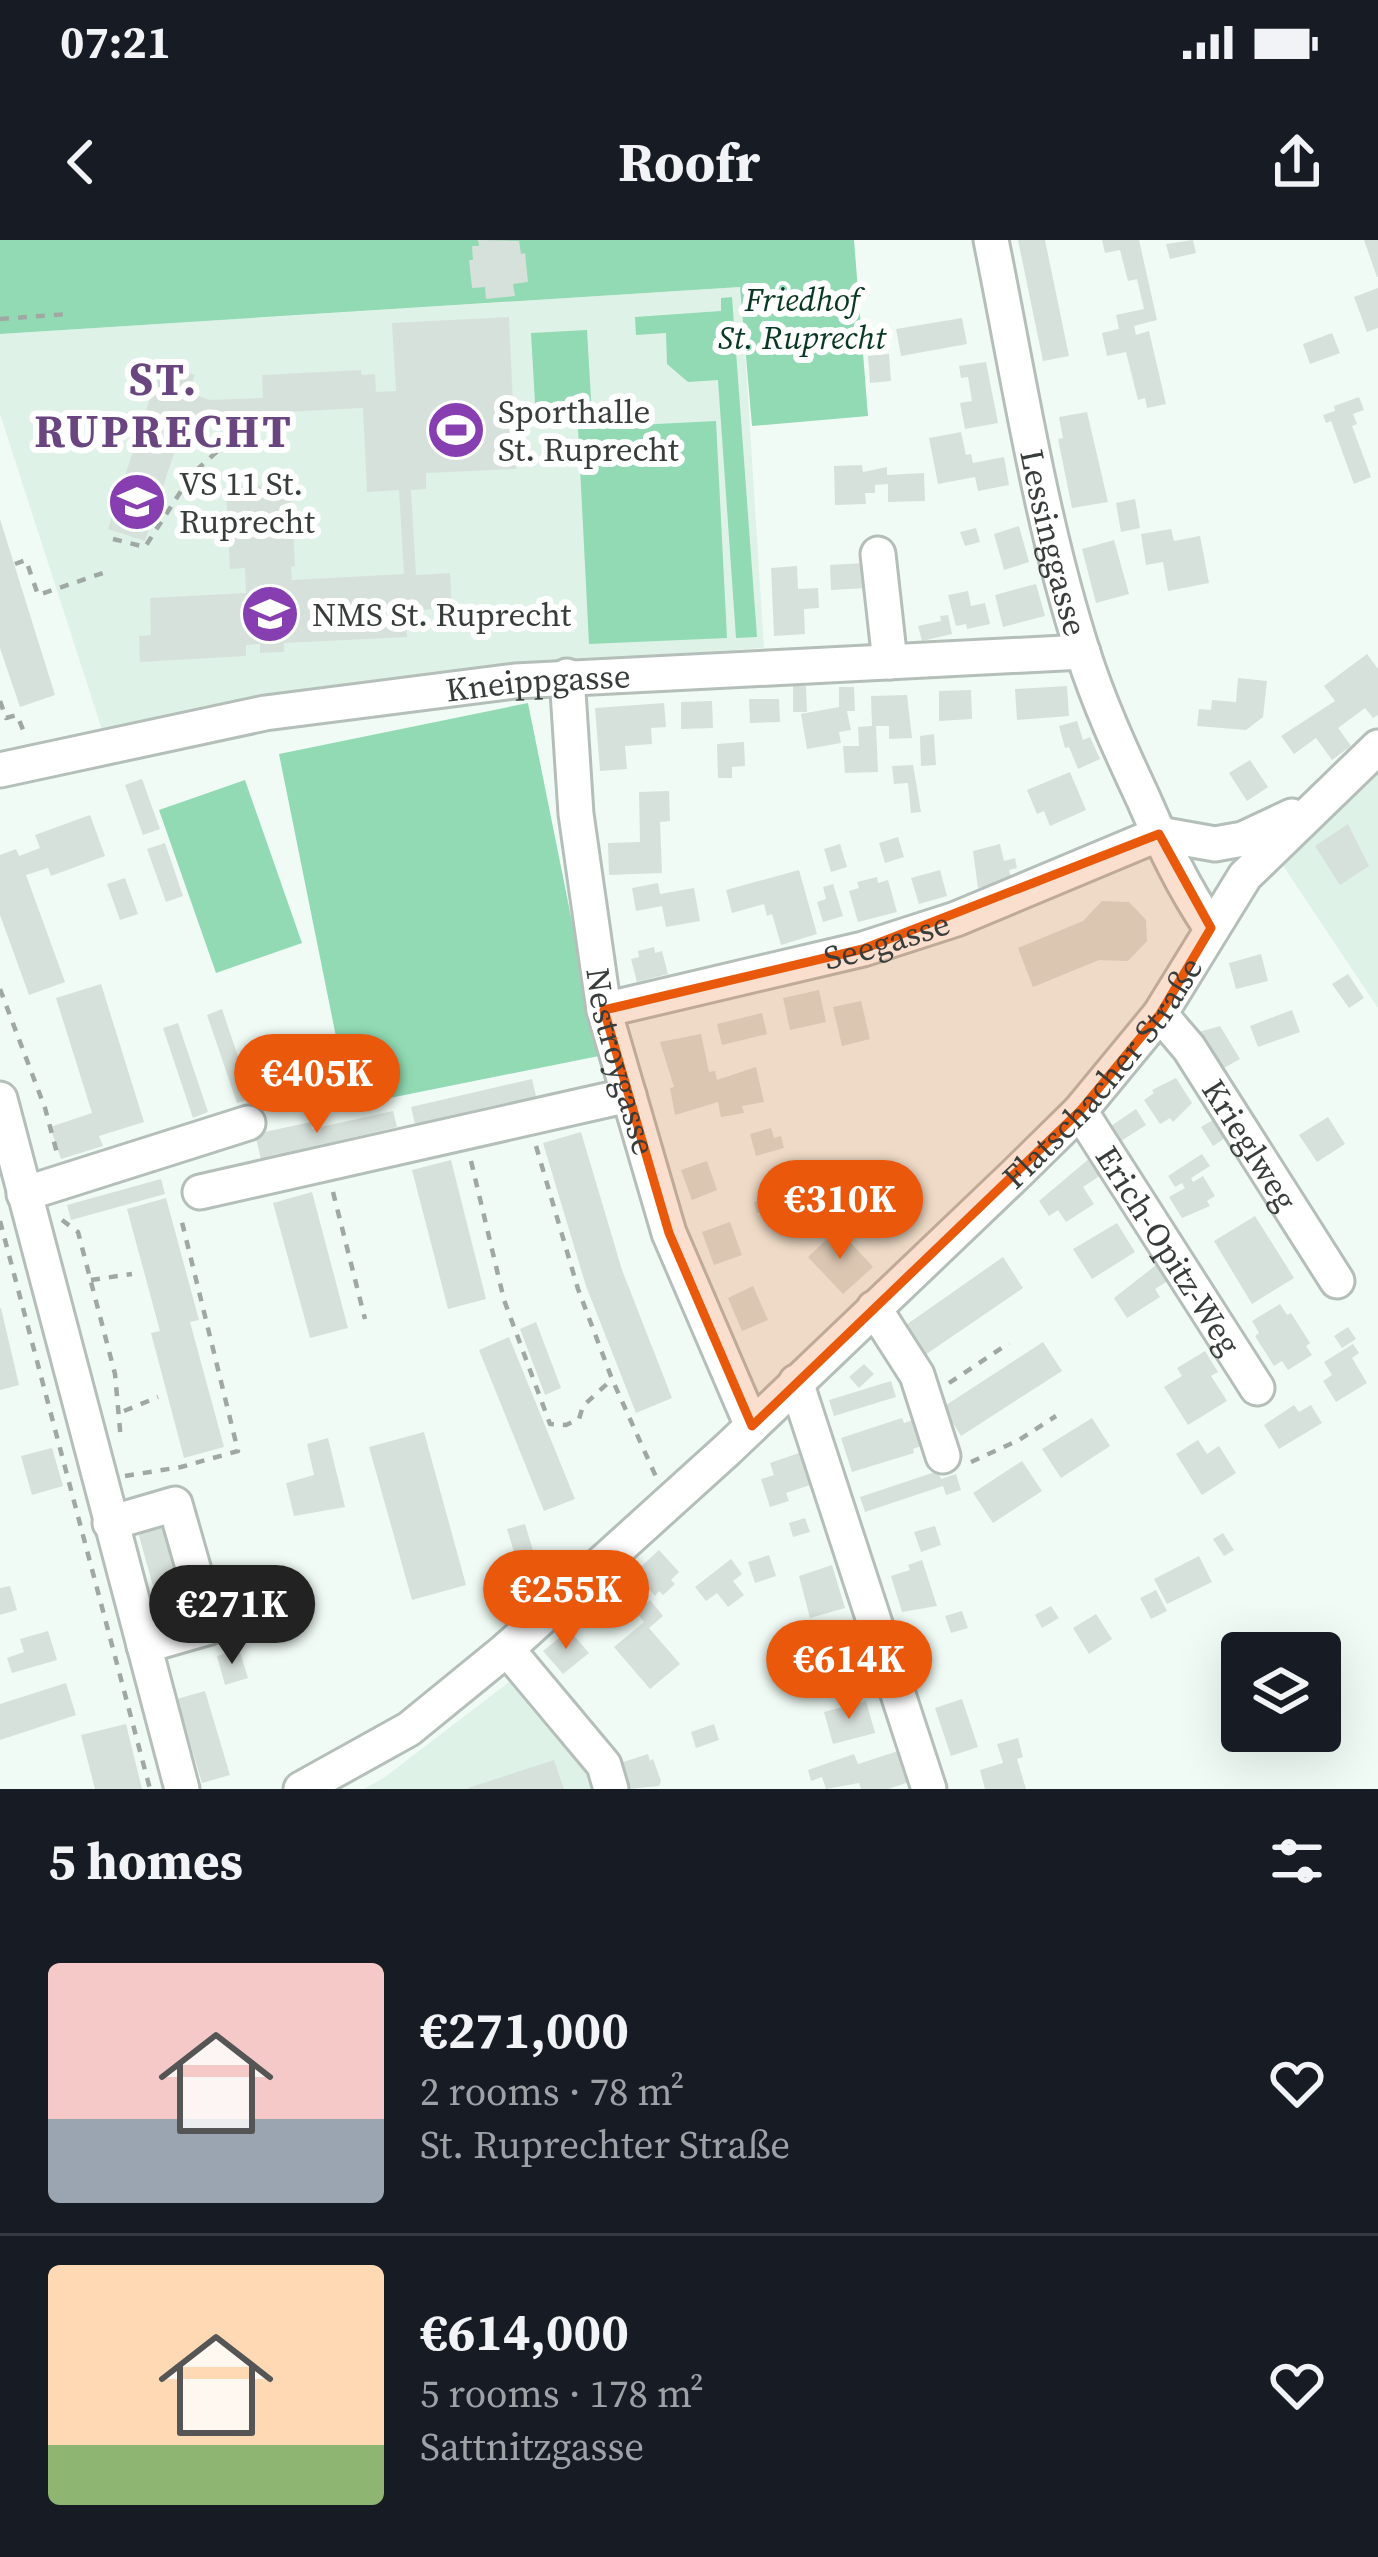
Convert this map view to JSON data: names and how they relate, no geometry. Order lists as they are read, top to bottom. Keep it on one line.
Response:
{"streets":{"street":["Lessinggasse","Kneippgasse","Seegasse","Nestroygasse","Flatschacher Straße","Krieglweg","Erich-Opitz-Weg"]},"crossings":[["Lessinggasse","Kneippgasse"],["Lessinggasse","Seegasse"],["Lessinggasse","Flatschacher Straße"],["Kneippgasse","Nestroygasse"],["Seegasse","Nestroygasse"],["Nestroygasse","Flatschacher Straße"],["Flatschacher Straße","Krieglweg"],["Flatschacher Straße","Erich-Opitz-Weg"]],"districts":["ST. RUPRECHT"],"parks":["Friedhof St. Ruprecht"],"places":{"sports":["Sporthalle St. Ruprecht"],"school or university":["VS 11 St. Ruprecht","NMS St. Ruprecht"]},"page":{"status":"07:21","header":"Roofr","price":["€405K","€310K","€255K","€271K","€614K"],"heading":"5 homes","list":[{"name":"€271,000","note":"2 rooms · 78 m² · St. Ruprechter Straße"},{"name":"€614,000","note":"5 rooms · 178 m² · Sattnitzgasse"}]}}
